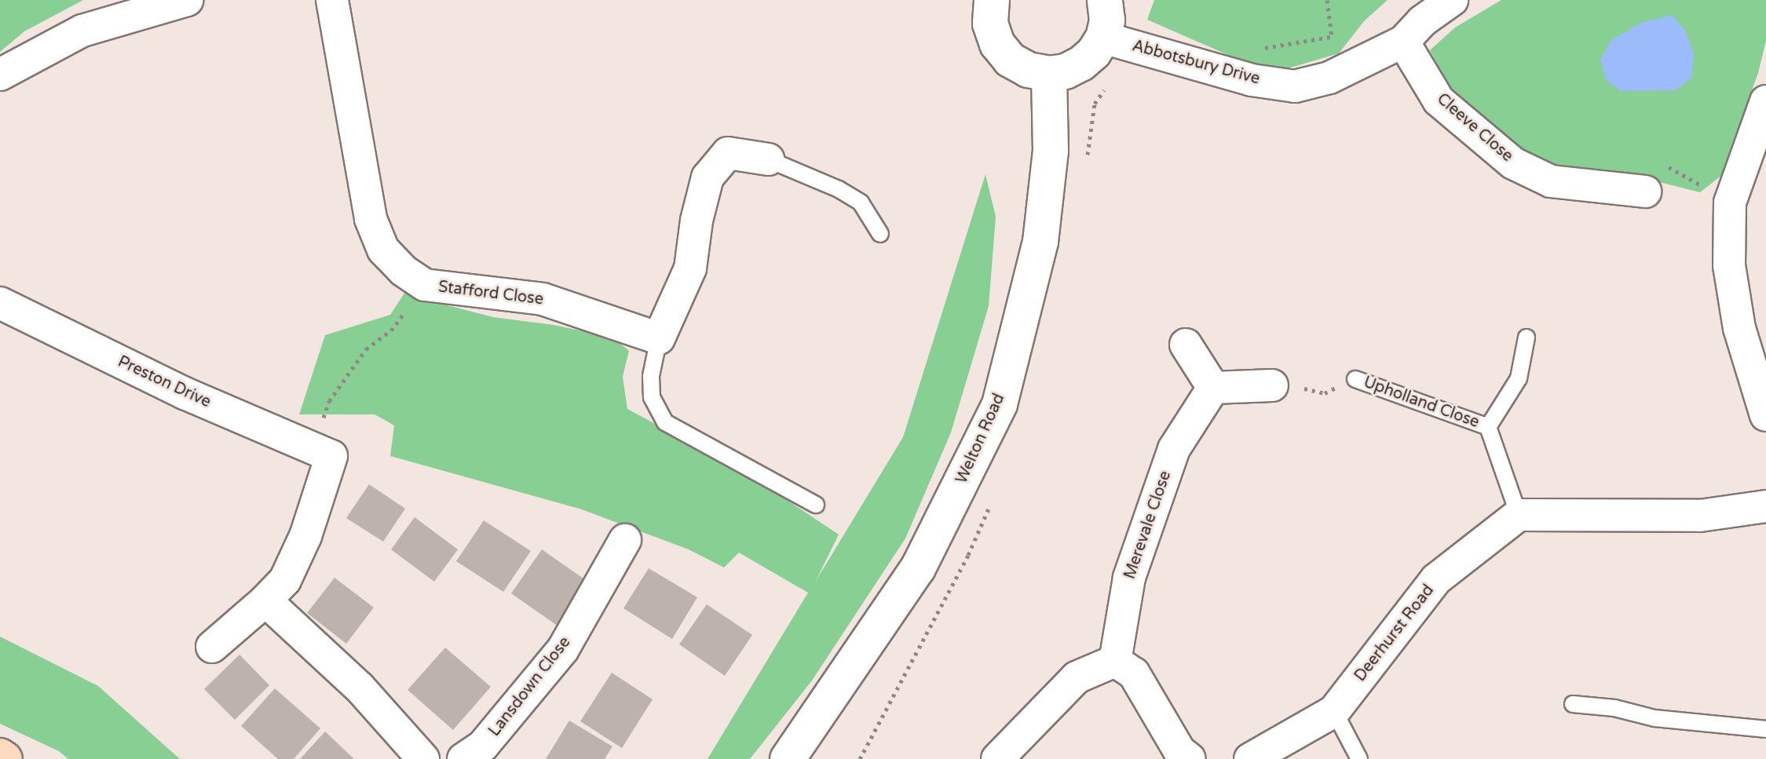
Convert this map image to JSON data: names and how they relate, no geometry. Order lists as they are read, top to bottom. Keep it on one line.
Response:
{"streets":{"street":["Abbotsbury Drive","Cleeve Close","Stafford Close","Preston Drive","Welton Road","Merevale Close","Deerhurst Road","Lansdown Close"],"lane":["Upholland Close"]},"crossings":[["Abbotsbury Drive","Cleeve Close"],["Upholland Close","Deerhurst Road"]]}
